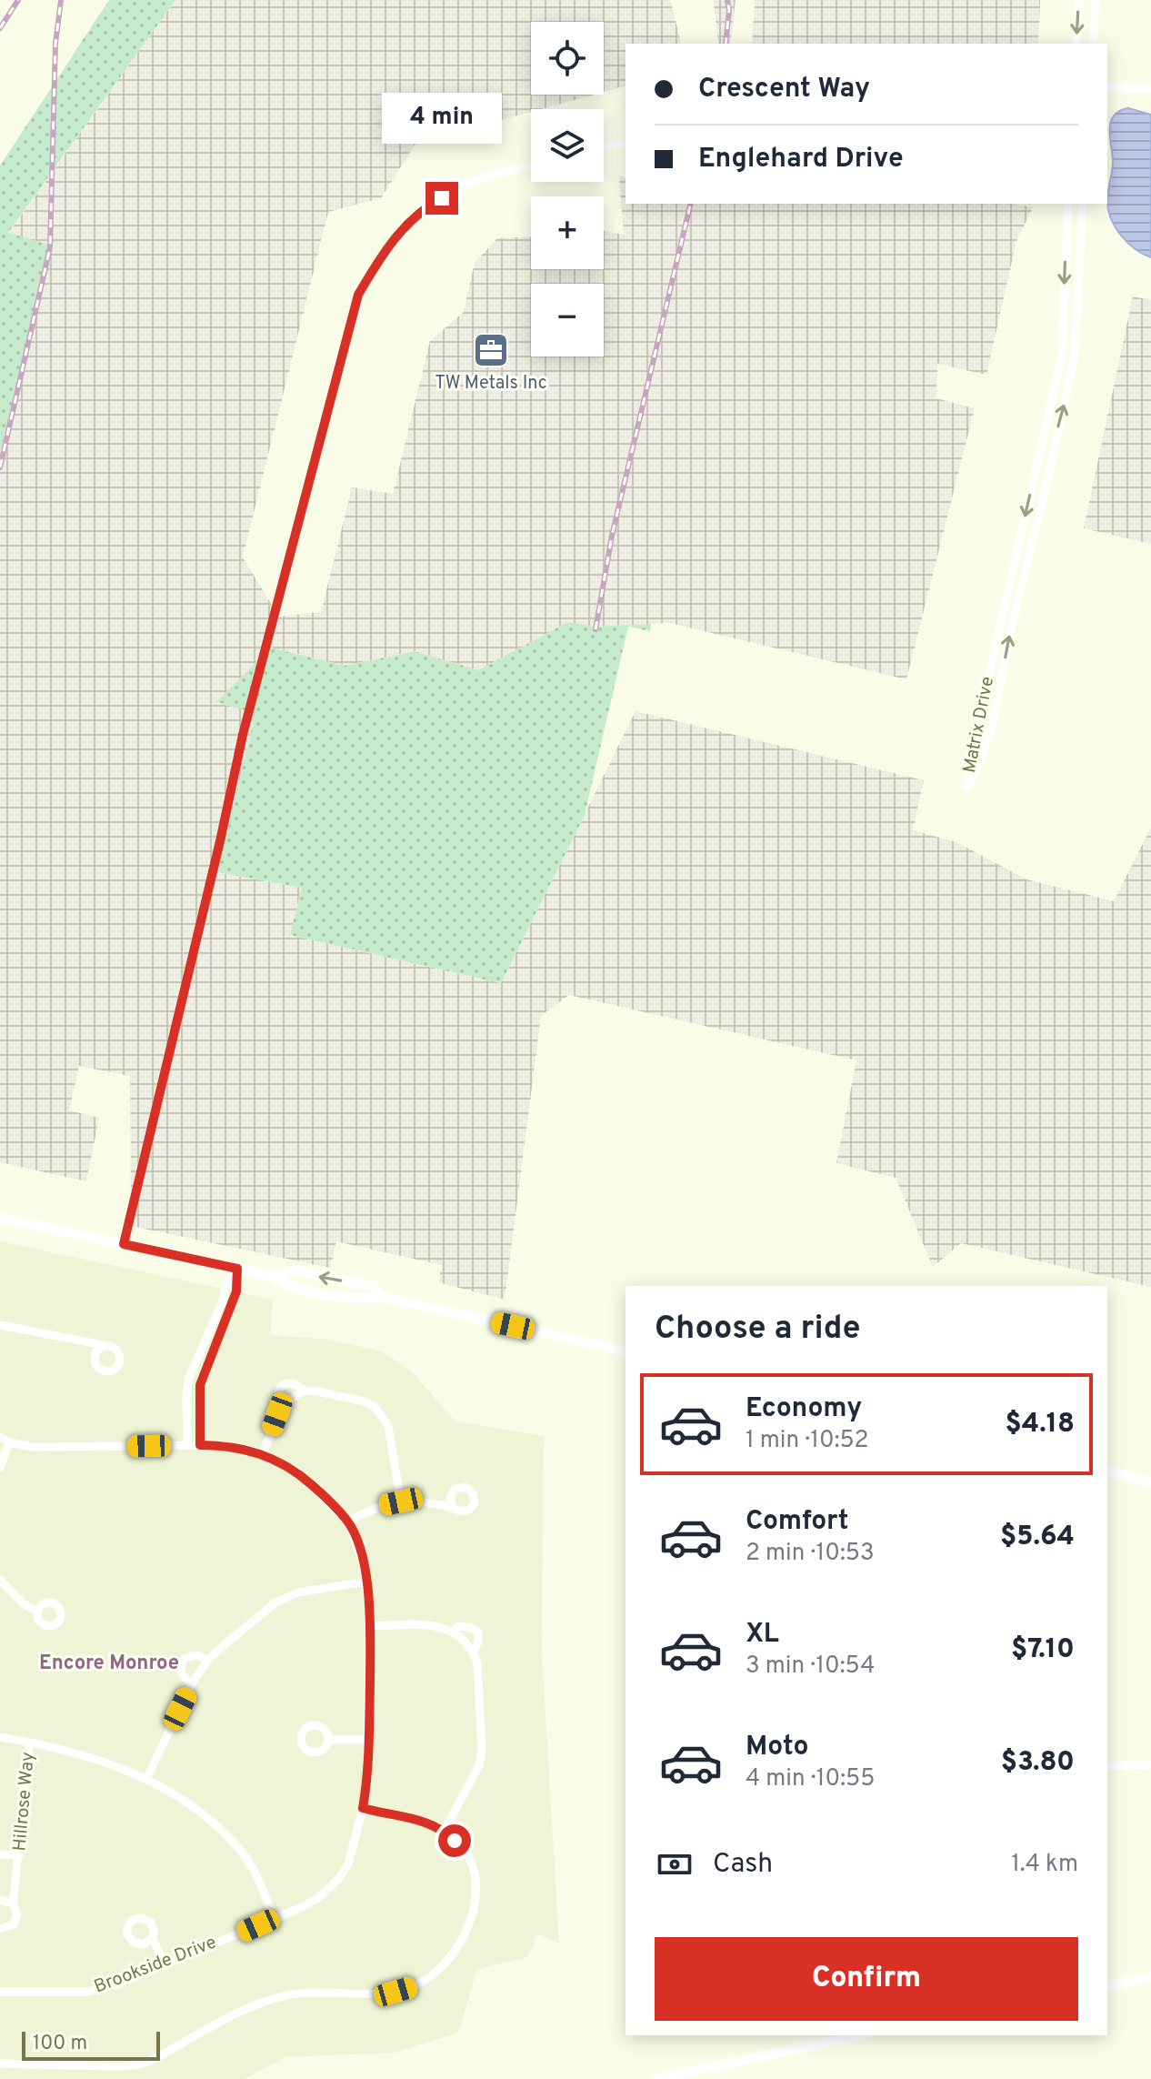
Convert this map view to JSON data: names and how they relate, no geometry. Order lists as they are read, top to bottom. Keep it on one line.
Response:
{"streets":{"street":["Matrix Drive","Hillrose Way","Brookside Drive"]},"districts":["Encore Monroe"],"places":{"office":["TW Metals Inc"]},"scale_bar":"100 m","page":{"map_buttons":["+","−"],"banner":["Crescent Way","Englehard Drive"],"bubble":"4 min","heading":"Choose a ride","list":[{"name":"Economy","note":"1 min · 10:52","value":"$4.18"},{"name":"Comfort","note":"2 min · 10:53","value":"$5.64"},{"name":"XL","note":"3 min · 10:54","value":"$7.10"},{"name":"Moto","note":"4 min · 10:55","value":"$3.80"}],"pay":["Cash","1.4 km"],"buttons":"Confirm","scale":"100 m"}}
